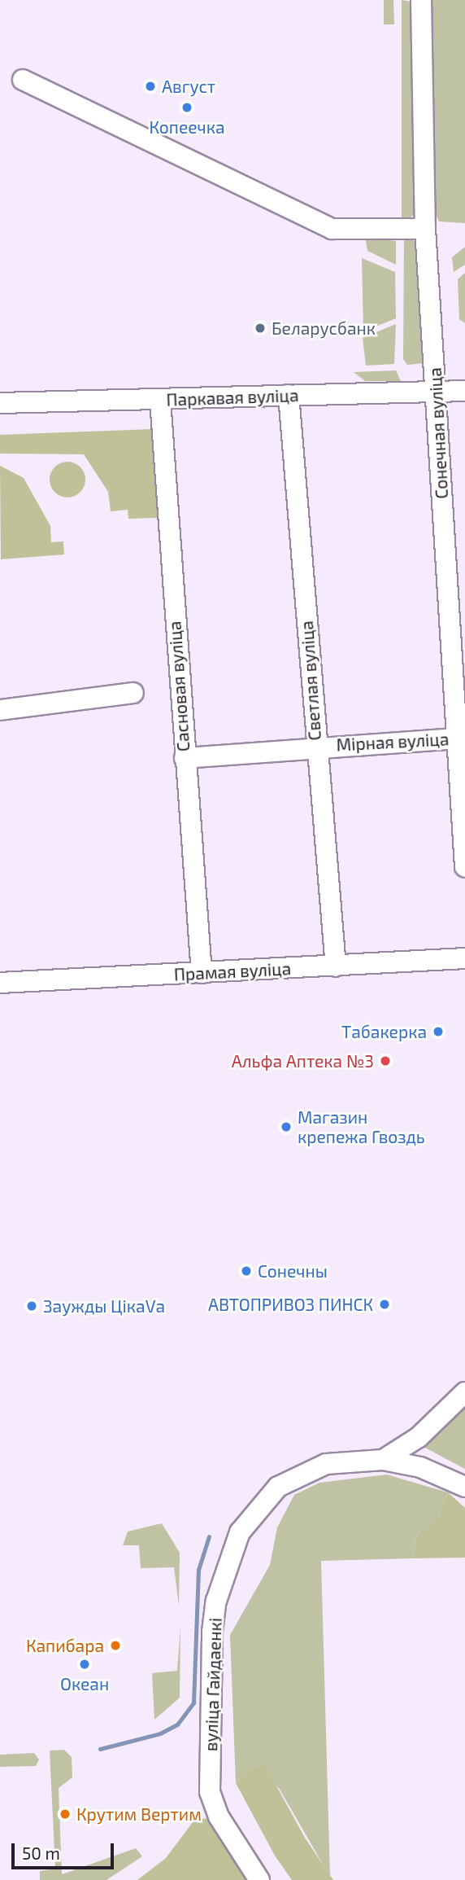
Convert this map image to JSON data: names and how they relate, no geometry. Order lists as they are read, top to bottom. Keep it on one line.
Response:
{"streets":{"street":["Паркавая вуліца","Сонечная вуліца","Светлая вуліца","Сасновая вуліца","Мірная вуліца","Прамая вуліца","вуліца Гайдаенкі"]},"crossings":[["Паркавая вуліца","Сонечная вуліца"],["Паркавая вуліца","Светлая вуліца"],["Паркавая вуліца","Сасновая вуліца"],["Сонечная вуліца","Мірная вуліца"],["Светлая вуліца","Мірная вуліца"],["Светлая вуліца","Прамая вуліца"],["Сасновая вуліца","Мірная вуліца"],["Сасновая вуліца","Прамая вуліца"]],"places":["Август","Копеечка","Беларусбанк","Табакерка","Альфа Аптека №3","Магазин крепежа Гвоздь","Сонечны","АВТОПРИВОЗ ПИНСК","Заужды ЦікаVа","Капибара","Океан","Крутим Вертим"],"scale_bar":"50 m"}
